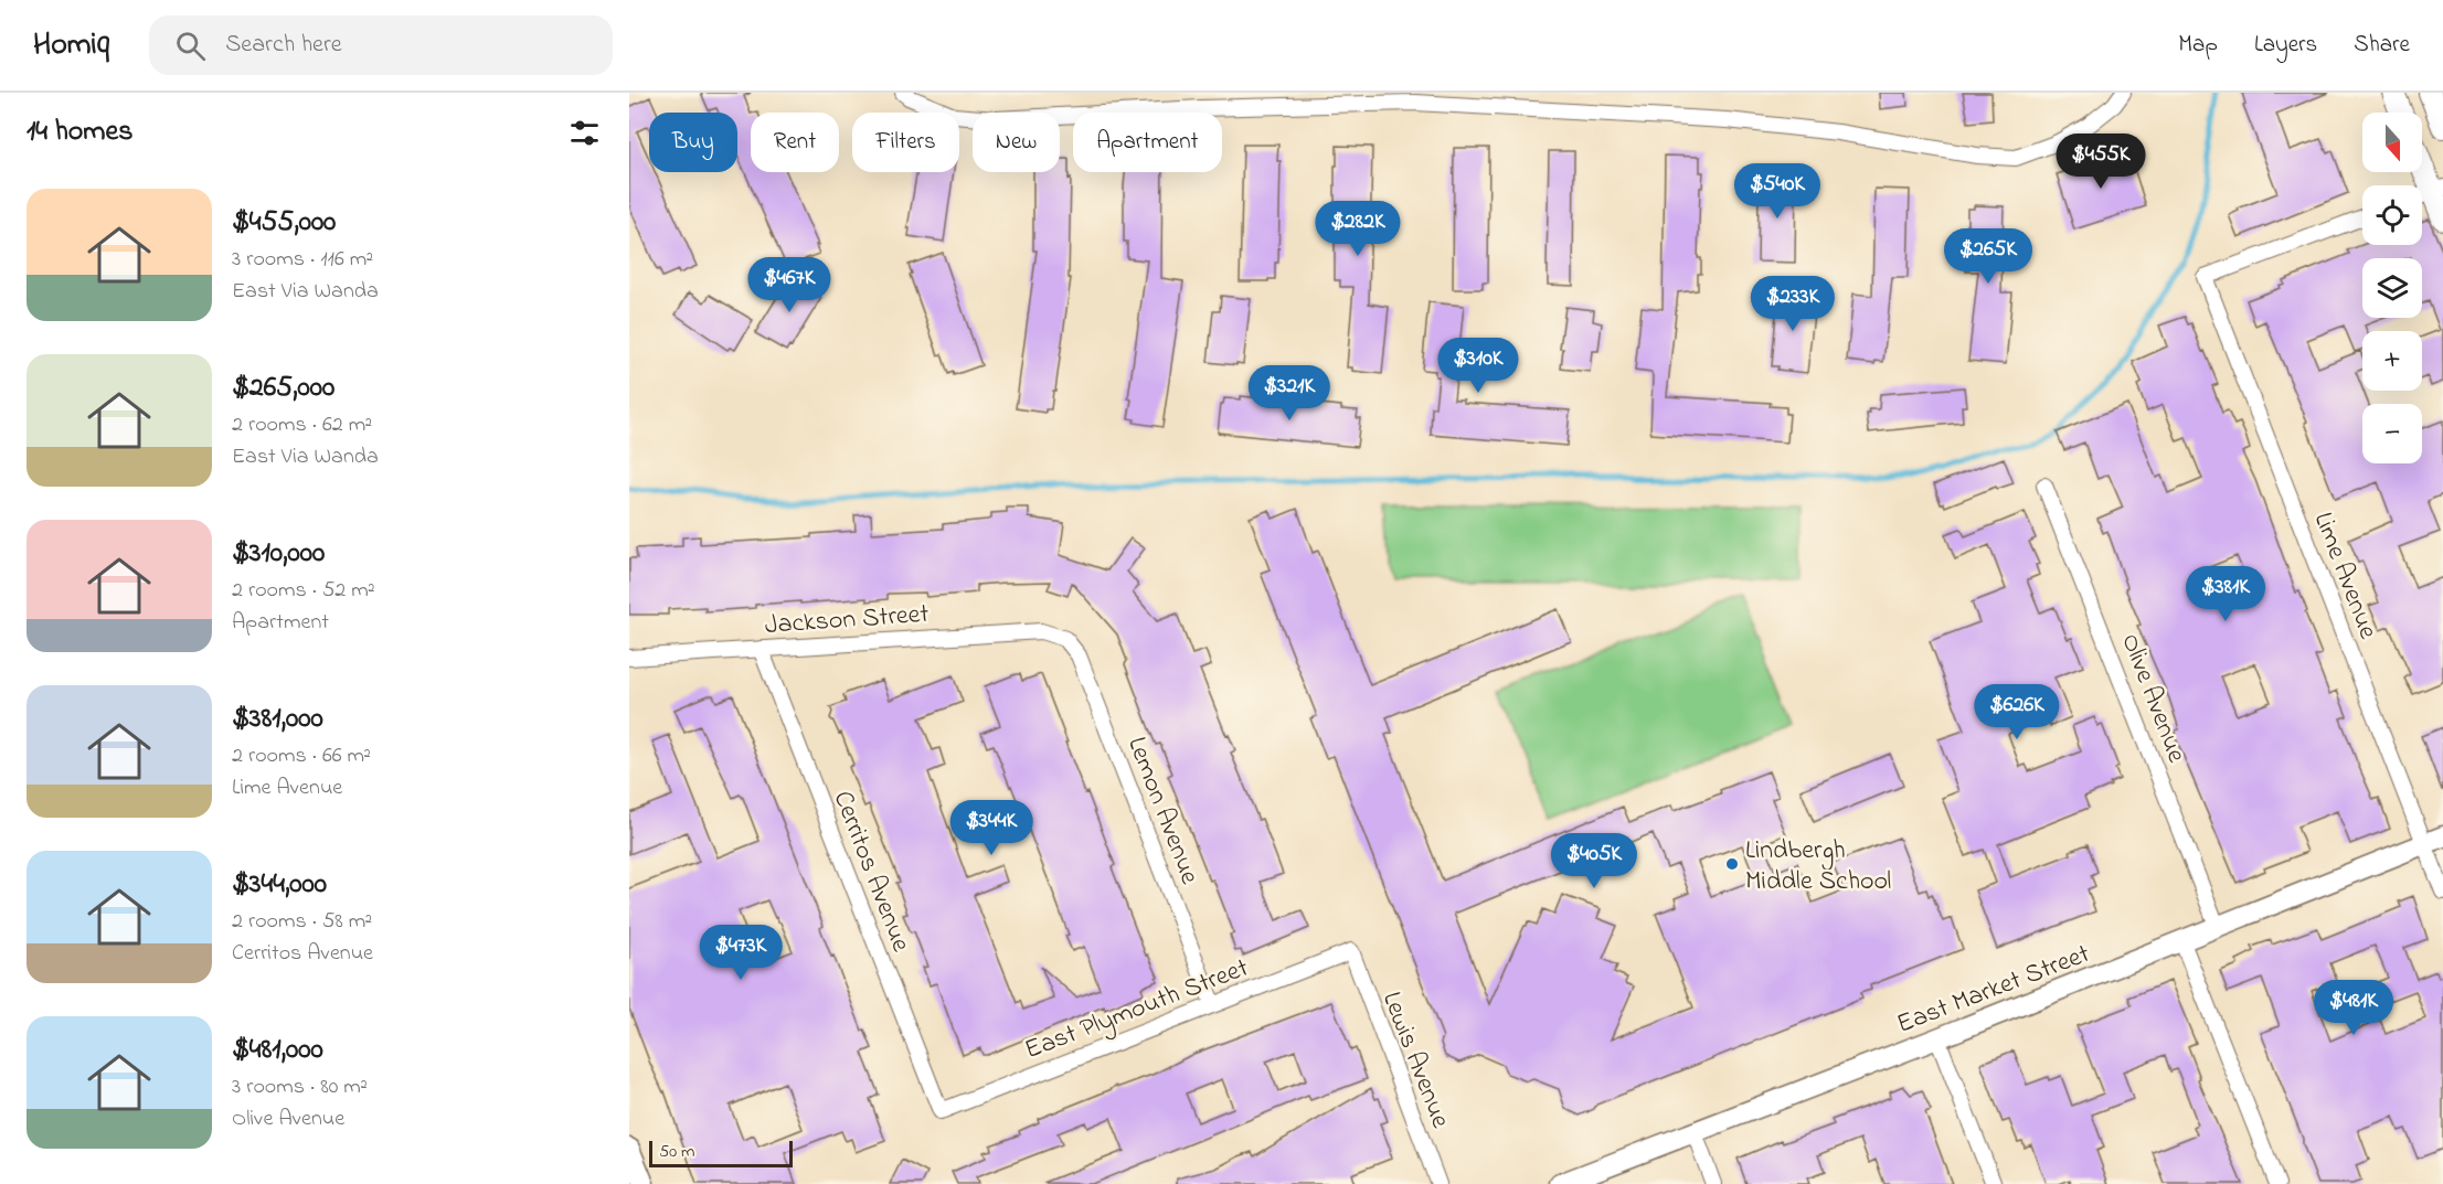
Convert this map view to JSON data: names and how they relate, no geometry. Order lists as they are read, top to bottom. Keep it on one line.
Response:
{"streets":{"street":["Lime Avenue","Jackson Street","Olive Avenue","Lemon Avenue","Cerritos Avenue","East Market Street","East Plymouth Street","Lewis Avenue"]},"crossings":[["Lime Avenue","East Market Street"],["Jackson Street","Lemon Avenue"],["Jackson Street","Cerritos Avenue"],["Olive Avenue","East Market Street"],["Lemon Avenue","East Plymouth Street"],["Cerritos Avenue","East Plymouth Street"],["East Plymouth Street","Lewis Avenue"]],"places":["Lindbergh Middle School"],"scale_bar":"50 m","north":"bottom","page":{"header":"Homiq","search":"Search here","nav":["Map","Layers","Share"],"heading":"14 homes","map_buttons":["+","−"],"chip":["Buy","Rent","Filters","New","Apartment"],"price":["$455K","$540K","$282K","$265K","$467K","$233K","$310K","$321K","$381K","$626K","$344K","$405K","$473K","$481K"],"list":[{"name":"$455,000","note":"3 rooms · 116 m² · East Via Wanda"},{"name":"$265,000","note":"2 rooms · 62 m² · East Via Wanda"},{"name":"$310,000","note":"2 rooms · 52 m² · Apartment"},{"name":"$381,000","note":"2 rooms · 66 m² · Lime Avenue"},{"name":"$344,000","note":"2 rooms · 58 m² · Cerritos Avenue"},{"name":"$481,000","note":"3 rooms · 80 m² · Olive Avenue"}],"scale":"50 m"}}
